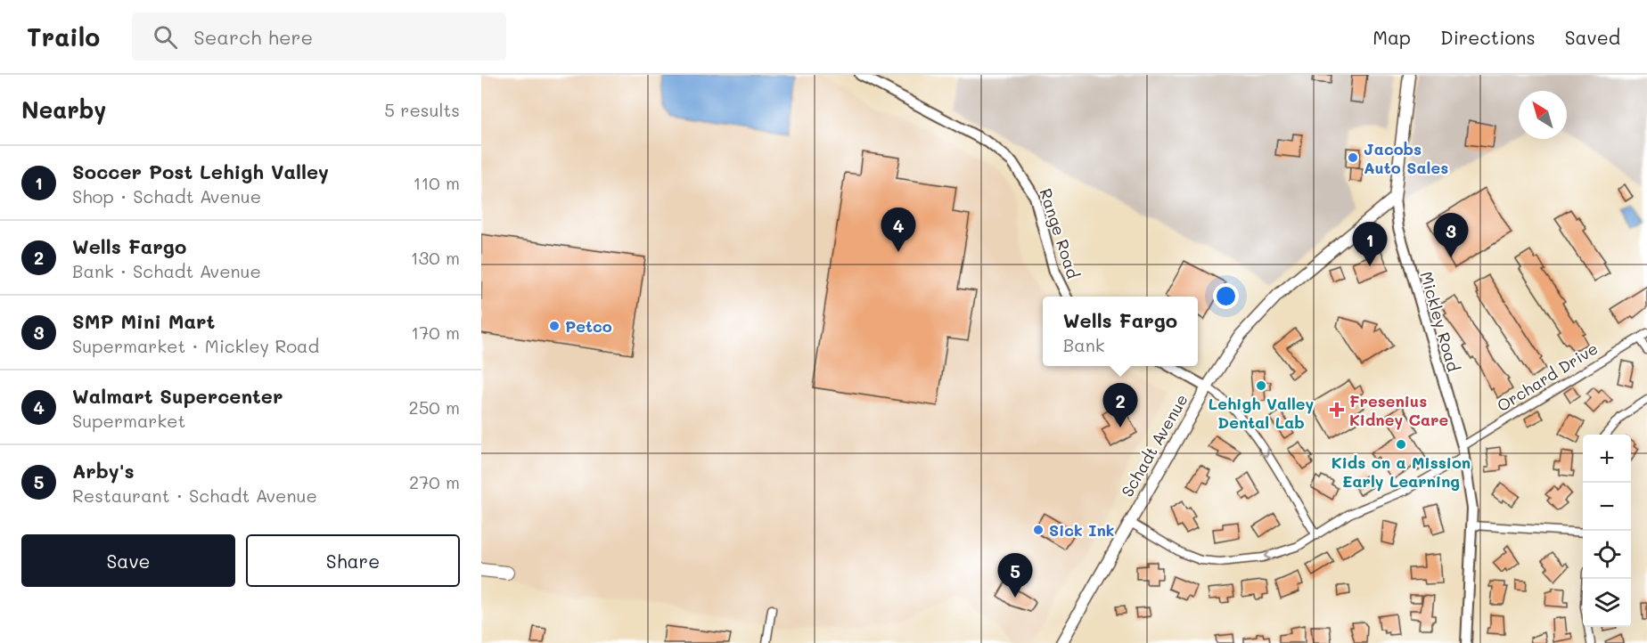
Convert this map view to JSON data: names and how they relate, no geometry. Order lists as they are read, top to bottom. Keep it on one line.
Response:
{"streets":{"main road":["Schadt Avenue"],"street":["Range Road","Mickley Road","Orchard Drive"]},"crossings":[["Mickley Road","Orchard Drive"],["Mickley Road","Schadt Avenue"],["Orchard Drive","Schadt Avenue"]],"places":{"other":["Jacobs Auto Sales","Petco","Lehigh Valley Dental Lab","Kids on a Mission Early Learning","Sick Ink"],"health":["Fresenius Kidney Care"]},"north":"top left","page":{"header":"Trailo","search":"Search here","nav":["Map","Directions","Saved"],"heading":["Nearby","5 results"],"list":[{"mark":"1","name":"Soccer Post Lehigh Valley","note":"Shop · Schadt Avenue","value":"110 m"},{"mark":"2","name":"Wells Fargo","note":"Bank · Schadt Avenue","value":"130 m"},{"mark":"3","name":"SMP Mini Mart","note":"Supermarket · Mickley Road","value":"170 m"},{"mark":"4","name":"Walmart Supercenter","note":"Supermarket","value":"250 m"},{"mark":"5","name":"Arby's","note":"Restaurant · Schadt Avenue","value":"270 m"}],"pins":["4","3","1","2","5"],"popup":["Wells Fargo","Bank"],"map_buttons":["+","−"],"buttons":["Save","Share"]}}
